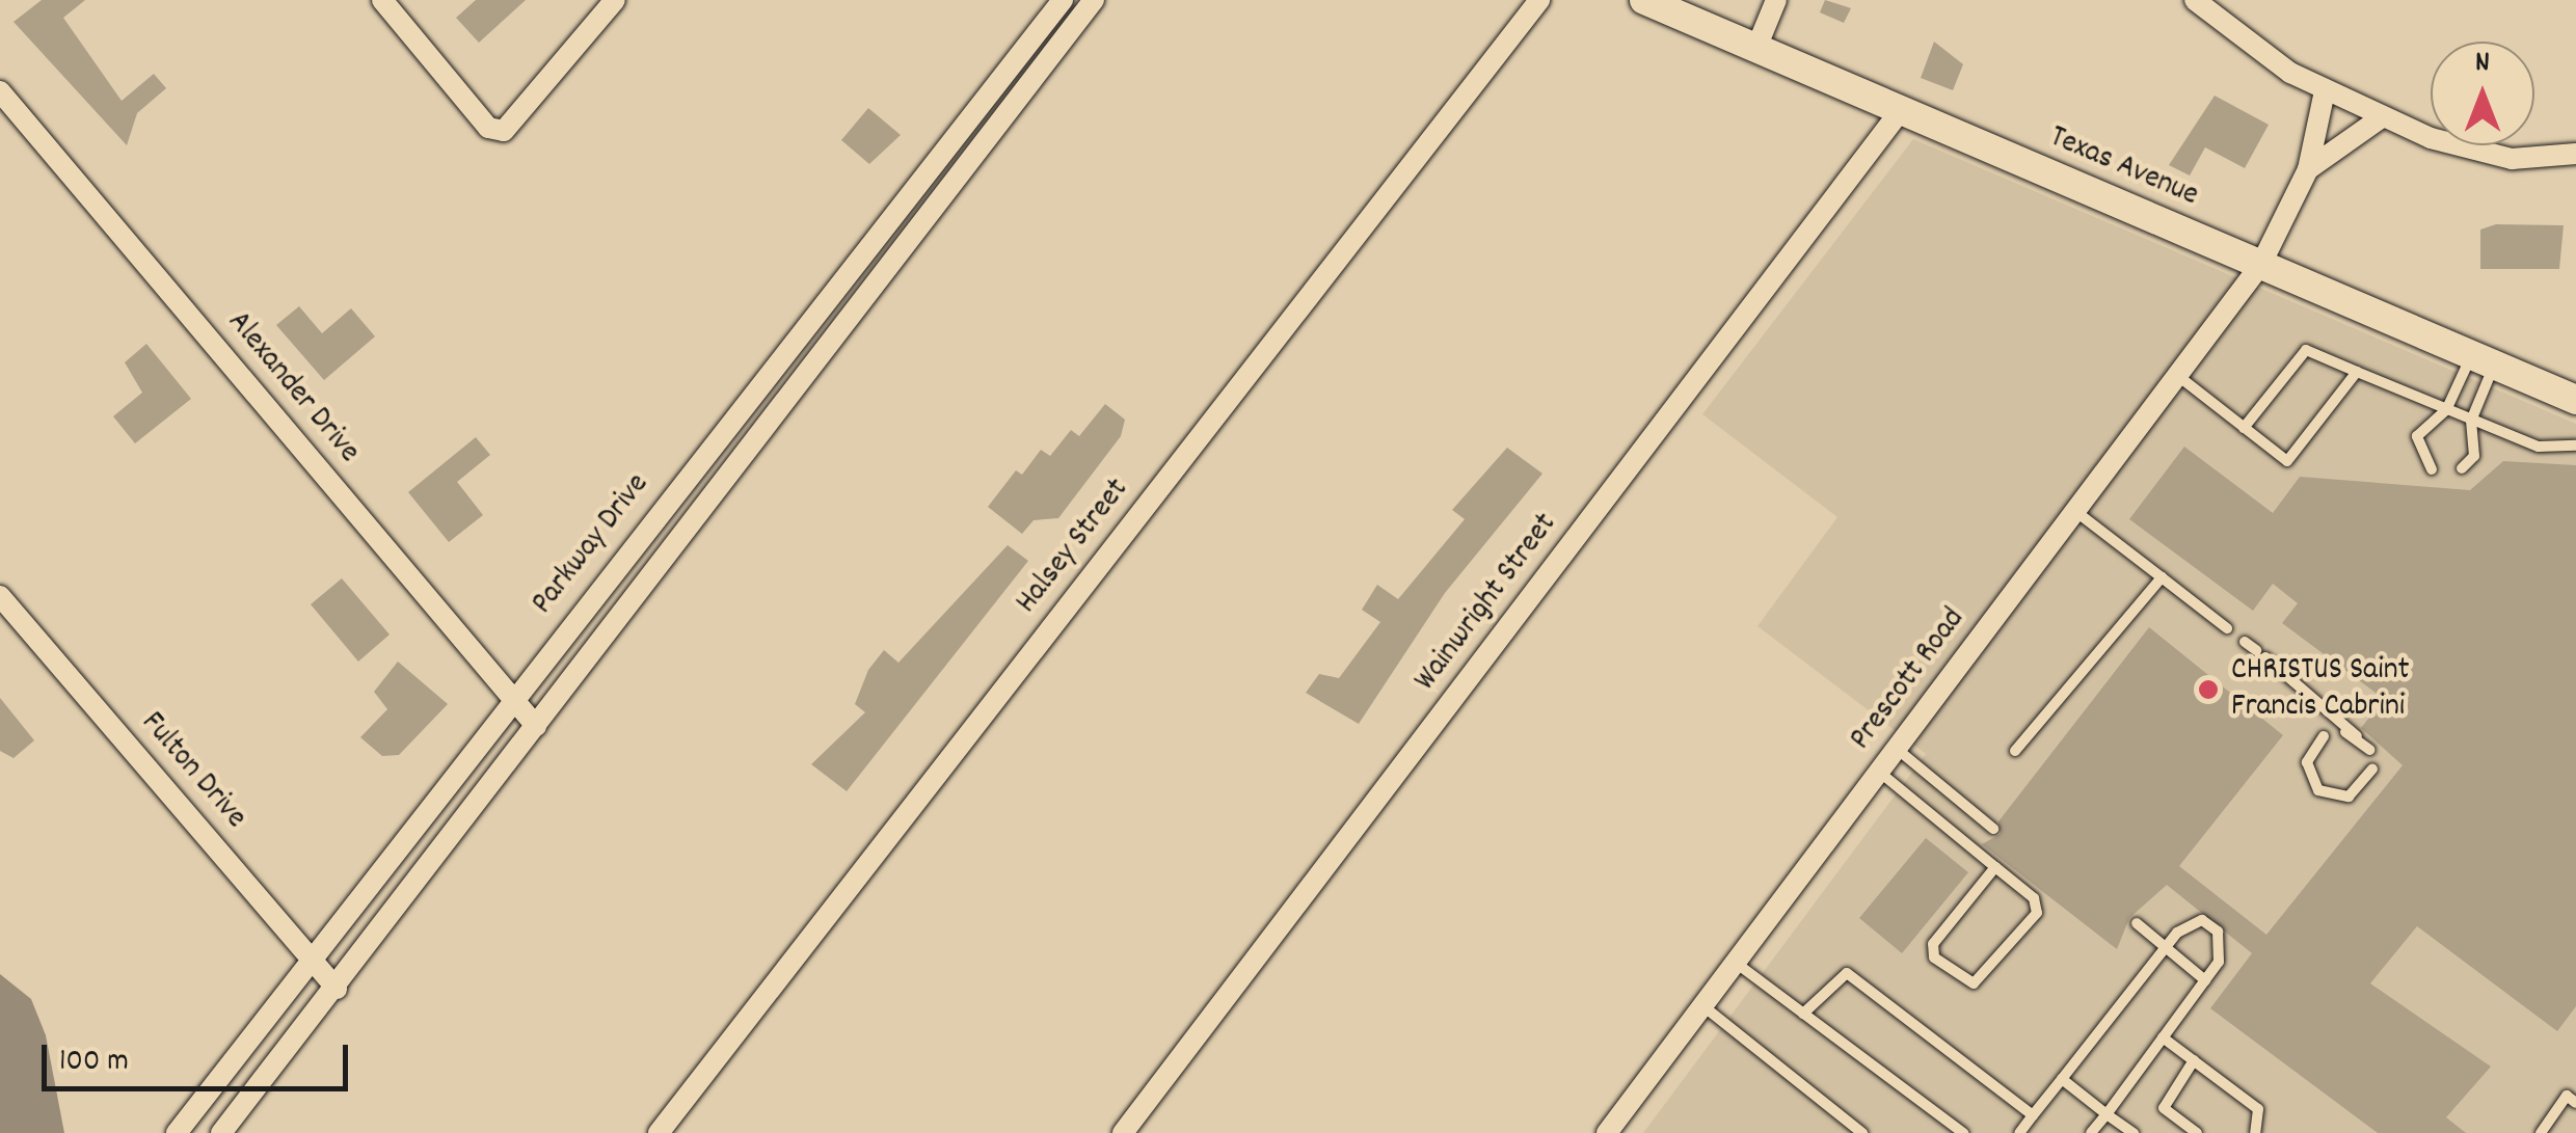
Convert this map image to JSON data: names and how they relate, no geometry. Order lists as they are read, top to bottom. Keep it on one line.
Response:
{"streets":{"street":["Texas Avenue","Alexander Drive","Parkway Drive","Halsey Street","Wainwright Street","Prescott Road","Fulton Drive"]},"crossings":[["Texas Avenue","Wainwright Street"],["Texas Avenue","Prescott Road"],["Alexander Drive","Parkway Drive"],["Parkway Drive","Fulton Drive"]],"places":["CHRISTUS Saint Francis Cabrini"],"scale_bar":"100 m","north":"top"}
